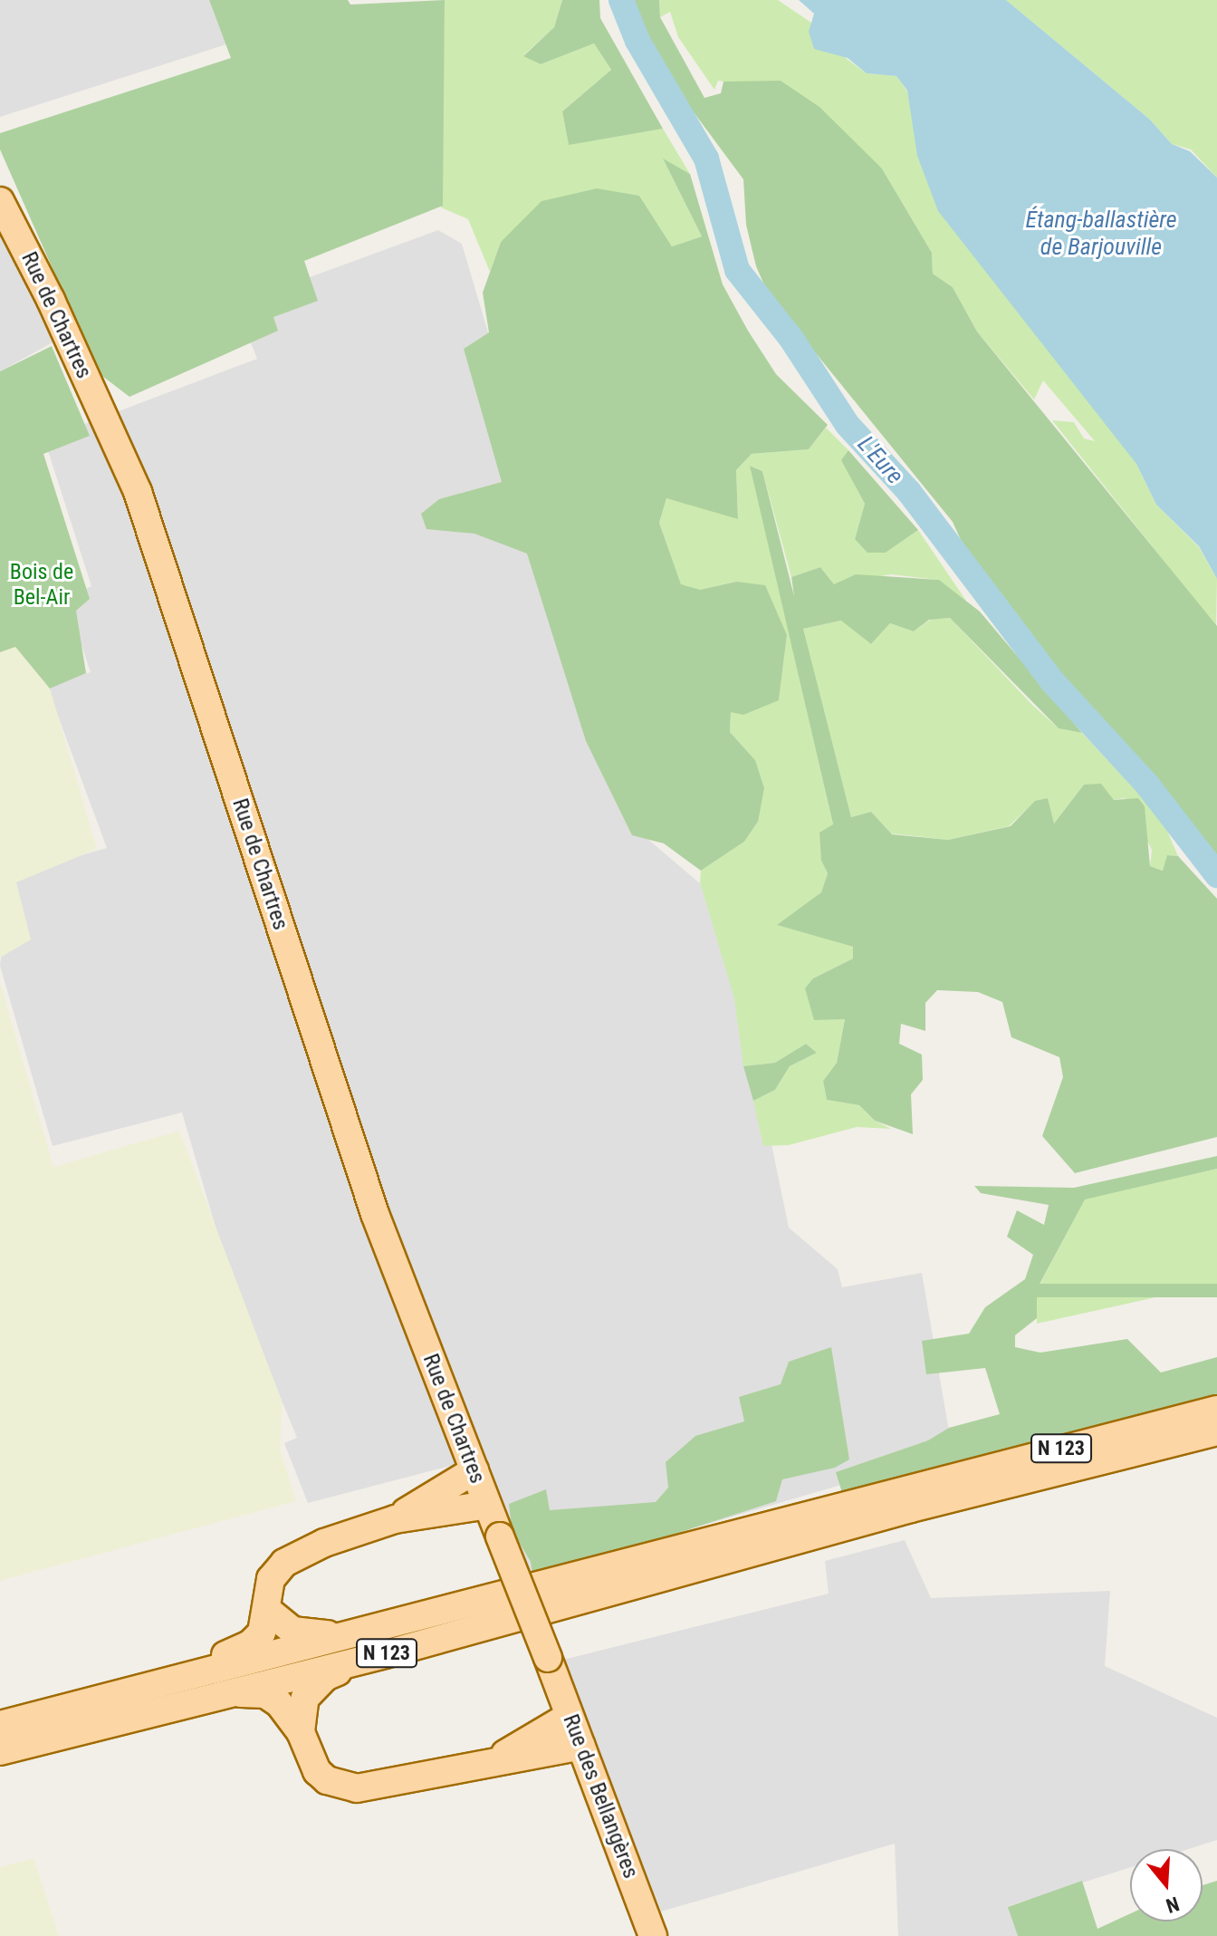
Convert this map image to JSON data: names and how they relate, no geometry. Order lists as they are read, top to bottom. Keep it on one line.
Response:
{"streets":{"main road":["Rue de Chartres","N 123","Rue des Bellangères"]},"crossings":[["Rue de Chartres","Rue des Bellangères"]],"water":["Étang-ballastière de Barjouville","L'Eure"],"parks":["Bois de Bel-Air"],"north":"bottom"}
